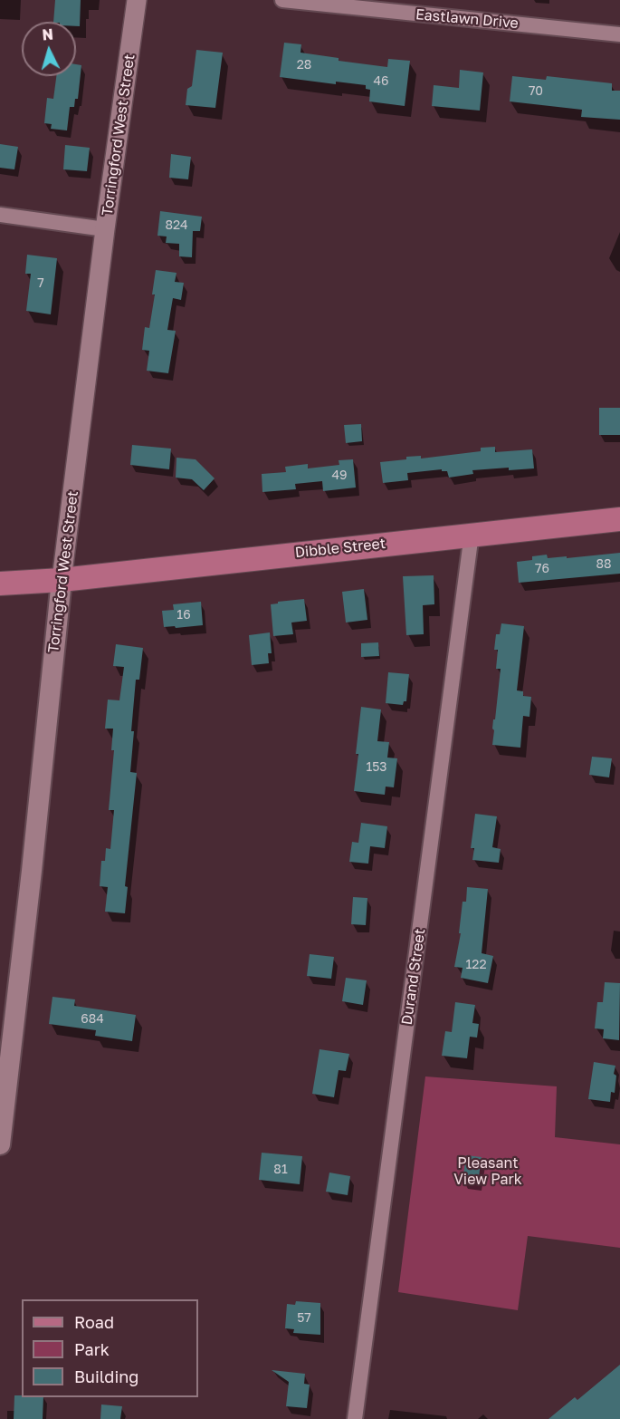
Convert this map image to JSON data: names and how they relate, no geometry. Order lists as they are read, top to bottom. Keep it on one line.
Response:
{"streets":{"main road":["Torringford West Street","Dibble Street"],"street":["Eastlawn Drive","Durand Street"]},"crossings":[["Torringford West Street","Dibble Street"],["Dibble Street","Durand Street"]],"parks":["Pleasant View Park"],"house_numbers":["28","46","70","824","7","49","88","76","16","153","122","684","81","57"],"legend":["Road","Park","Building"],"north":"top"}
